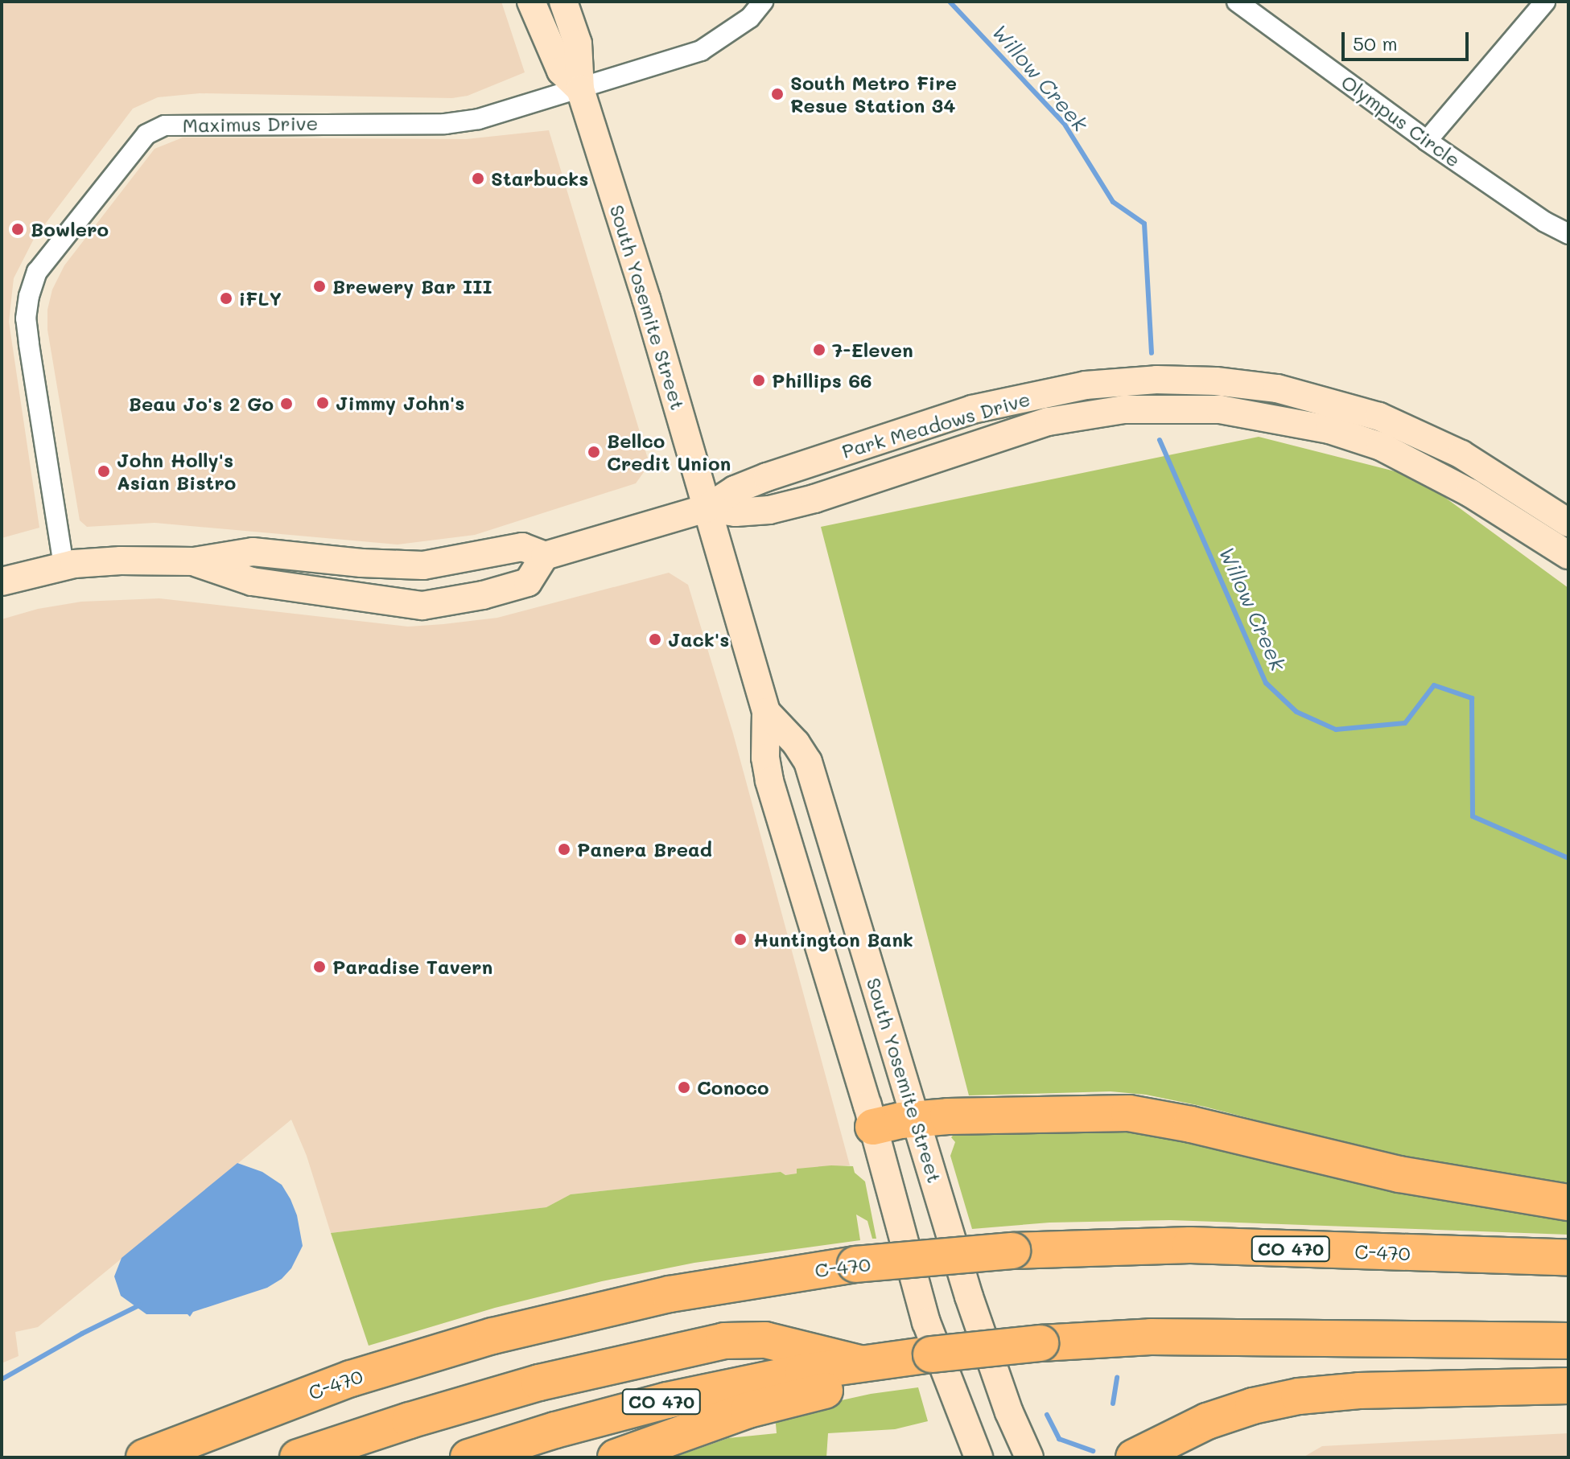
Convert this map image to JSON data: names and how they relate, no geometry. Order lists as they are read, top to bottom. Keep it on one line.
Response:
{"streets":{"highway":["CO 470","C-470"],"main road":["South Yosemite Street","Park Meadows Drive"],"street":["Olympus Circle","Maximus Drive"]},"crossings":[["Maximus Drive","South Yosemite Street"],["Maximus Drive","Park Meadows Drive"],["South Yosemite Street","Park Meadows Drive"]],"water":["Willow Creek"],"places":["South Metro Fire Resue Station 34","Starbucks","Bowlero","Brewery Bar III","iFLY","7-Eleven","Phillips 66","Jimmy John's","Beau Jo's 2 Go","Bellco Credit Union","John Holly's Asian Bistro","Jack's","Panera Bread","Huntington Bank","Paradise Tavern","Conoco"],"scale_bar":"50 m"}
